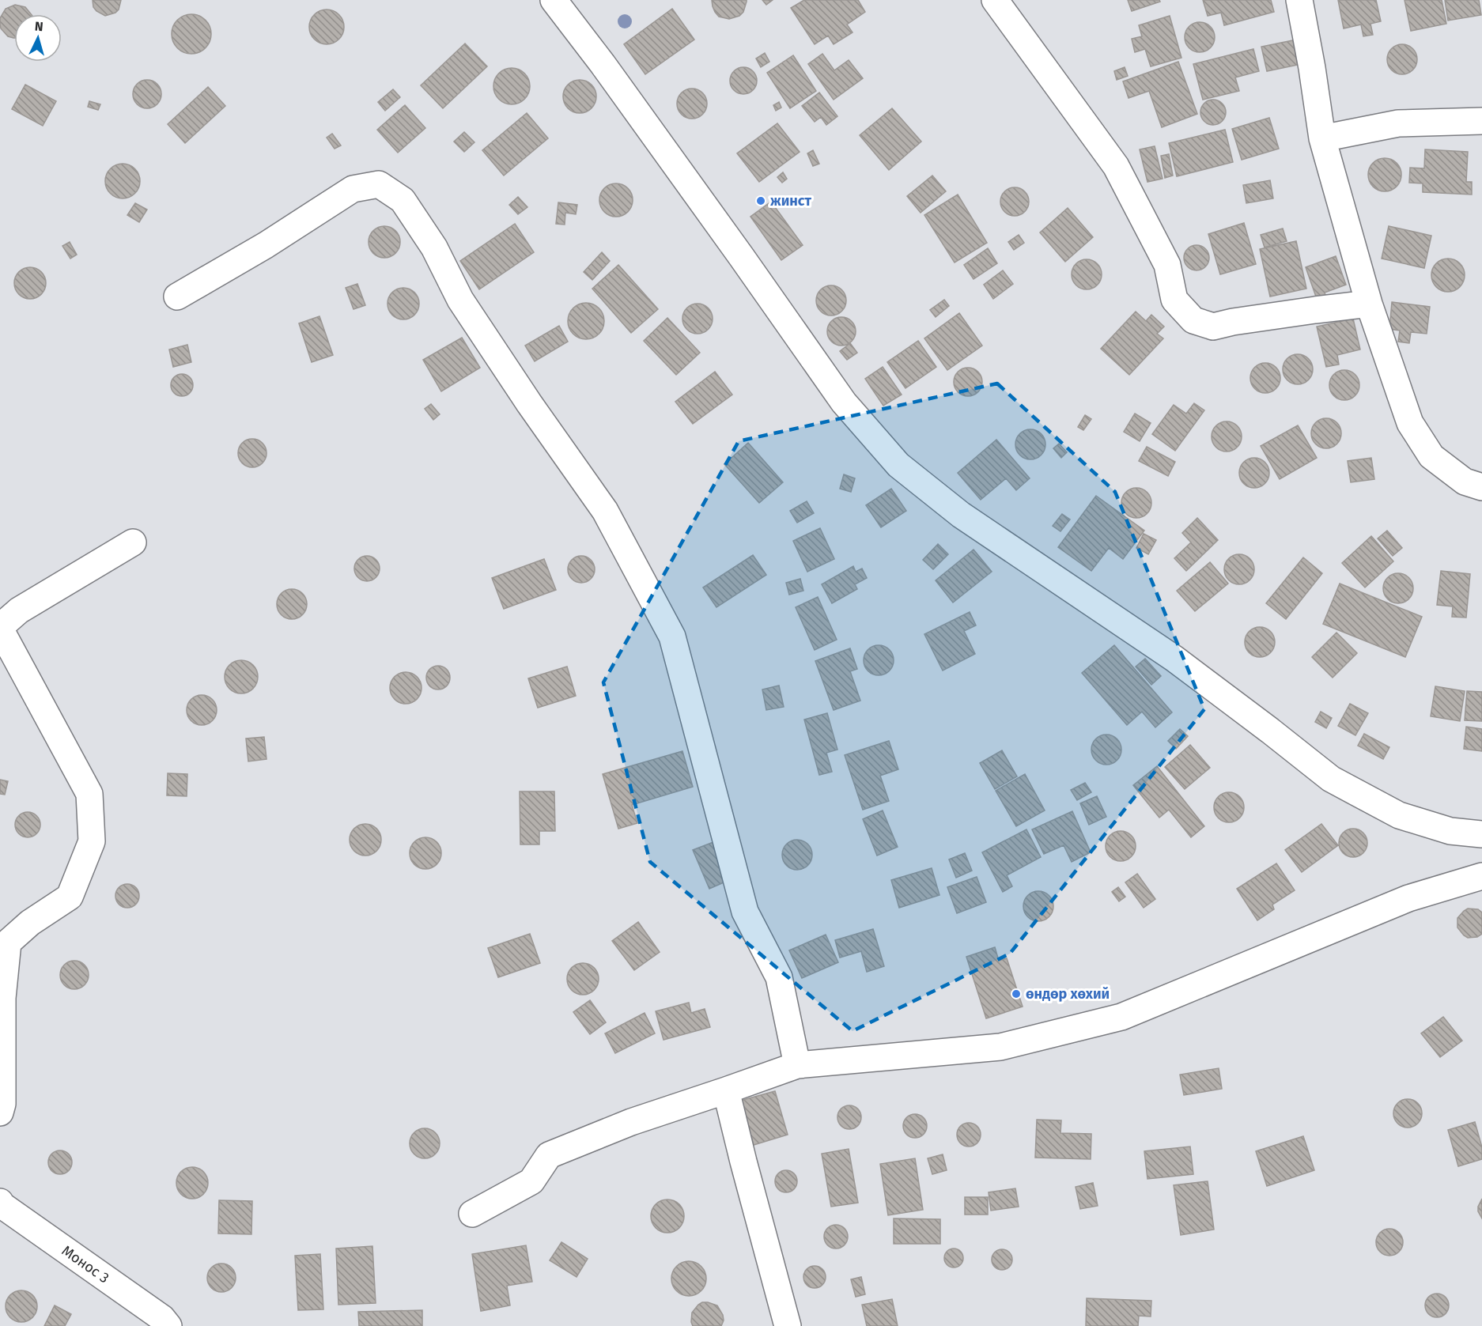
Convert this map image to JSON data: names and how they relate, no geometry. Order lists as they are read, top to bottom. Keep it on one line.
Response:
{"streets":{"street":["Монос 3"]},"places":["жинст","өндөр хөхий"],"north":"top"}
